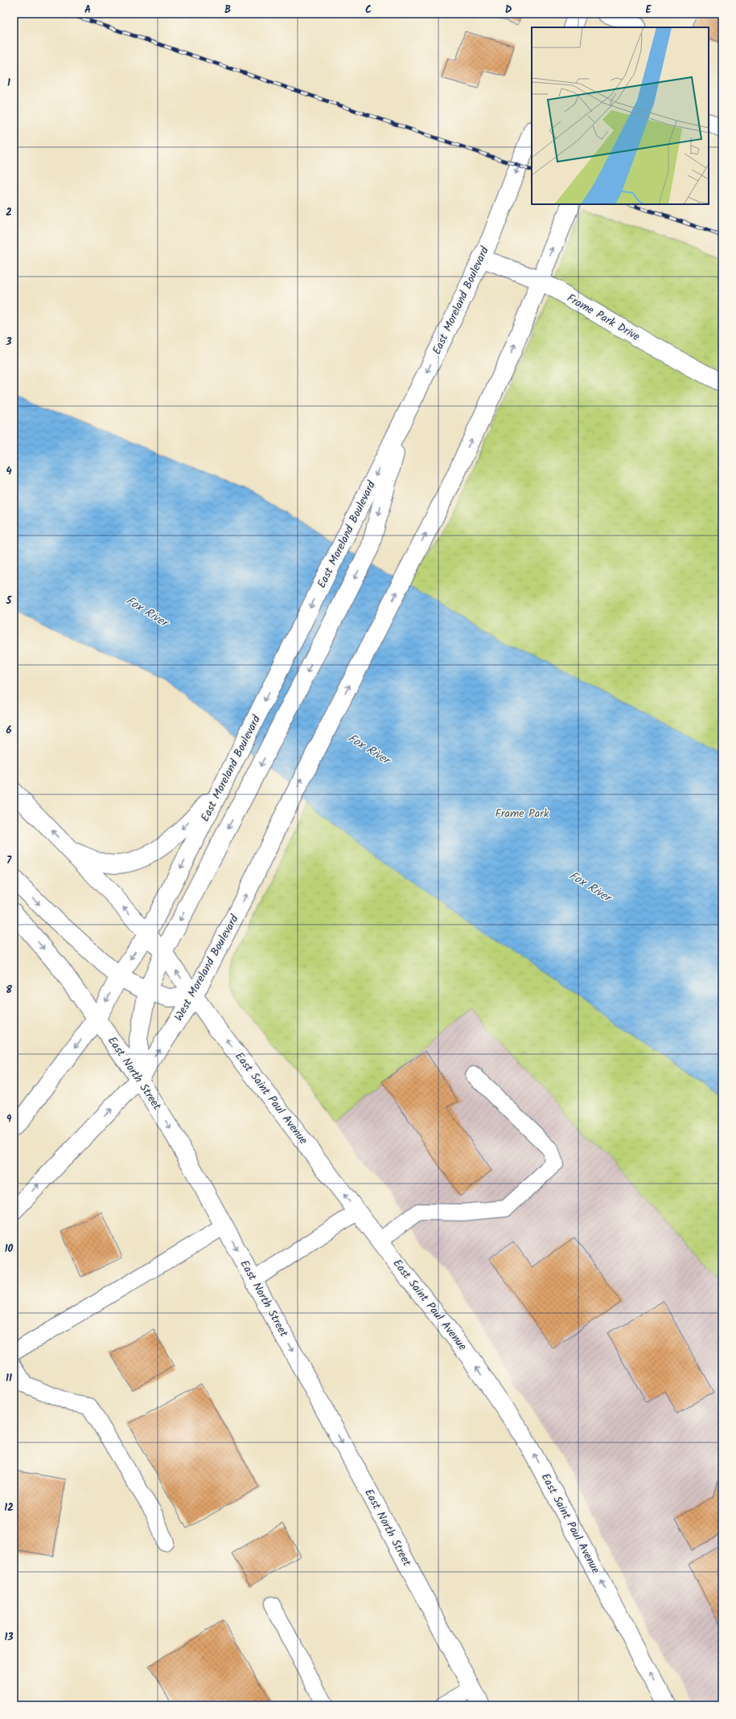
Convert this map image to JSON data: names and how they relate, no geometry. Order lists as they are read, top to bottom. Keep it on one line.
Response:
{"streets":{"main road":["East Moreland Boulevard","Frame Park Drive","West Moreland Boulevard","East North Street","East Saint Paul Avenue"]},"crossings":[["East Moreland Boulevard","Frame Park Drive"],["East Moreland Boulevard","East Saint Paul Avenue"],["Frame Park Drive","West Moreland Boulevard"],["West Moreland Boulevard","East North Street"],["West Moreland Boulevard","East Saint Paul Avenue"]],"one_way":["East North Street","East Saint Paul Avenue"],"water":["Fox River"],"parks":["Frame Park"],"grid":{"columns":["A","B","C","D","E"],"rows":["1","2","3","4","5","6","7","8","9","10","11","12","13"]}}
